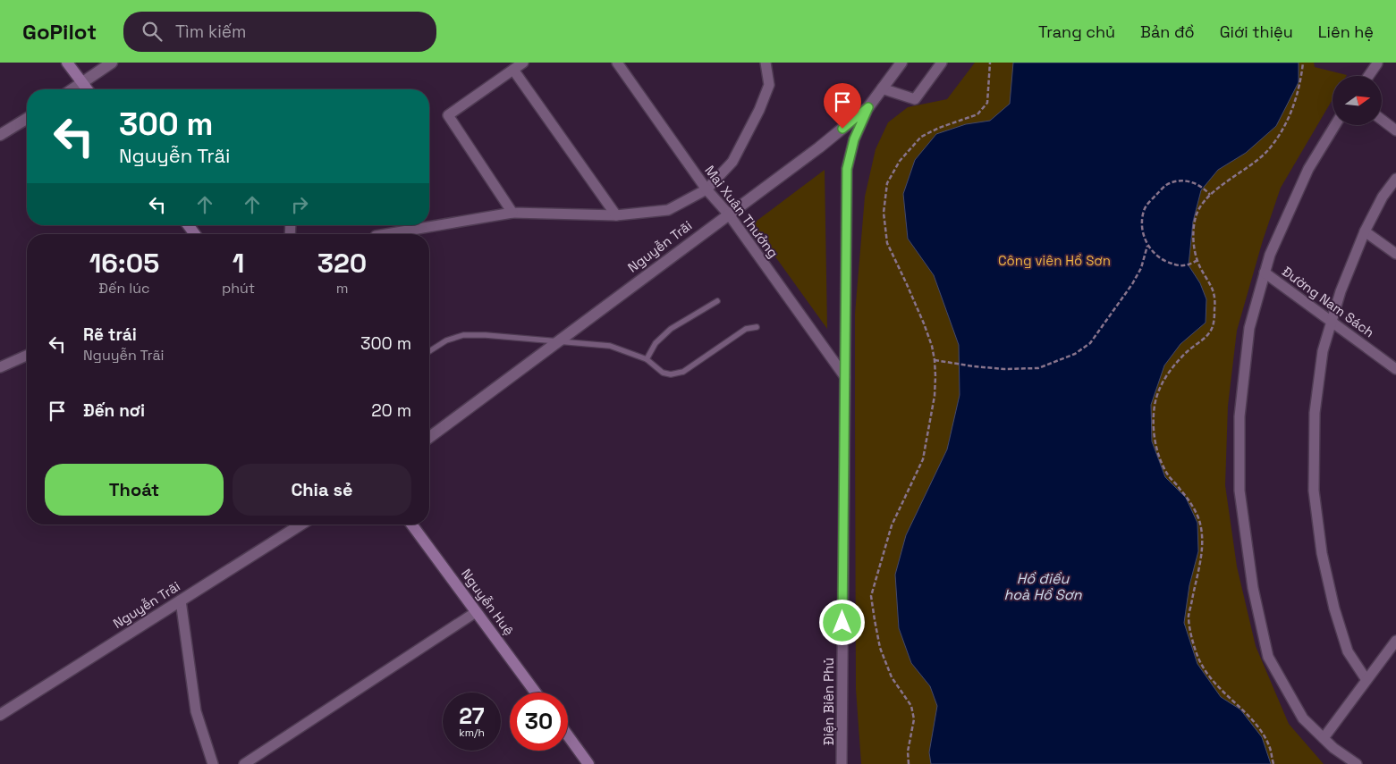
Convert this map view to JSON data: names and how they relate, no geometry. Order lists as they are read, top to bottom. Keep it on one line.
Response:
{"streets":{"main road":["Nguyễn Huệ"],"street":["Mai Xuân Thưởng","Nguyễn Trãi","Đường Nam Sách","Điện Biên Phủ"]},"crossings":[["Mai Xuân Thưởng","Nguyễn Trãi"],["Mai Xuân Thưởng","Điện Biên Phủ"],["Nguyễn Trãi","Điện Biên Phủ"]],"water":["Hồ điều hoà Hồ Sơn"],"parks":["Công viên Hồ Sơn"],"north":"right","page":{"header":"GoPilot","search":"Tìm kiếm","nav":["Trang chủ","Bản đồ","Giới thiệu","Liên hệ"],"turn":["300 m","Nguyễn Trãi"],"eta":["16:05","Đến lúc","1","phút","320","m"],"list":[{"name":"Rẽ trái","note":"Nguyễn Trãi","value":"300 m"},{"name":"Đến nơi","value":"20 m"}],"buttons":["Thoát","Chia sẻ"],"speed":"27 km/h","limit":"30"}}
